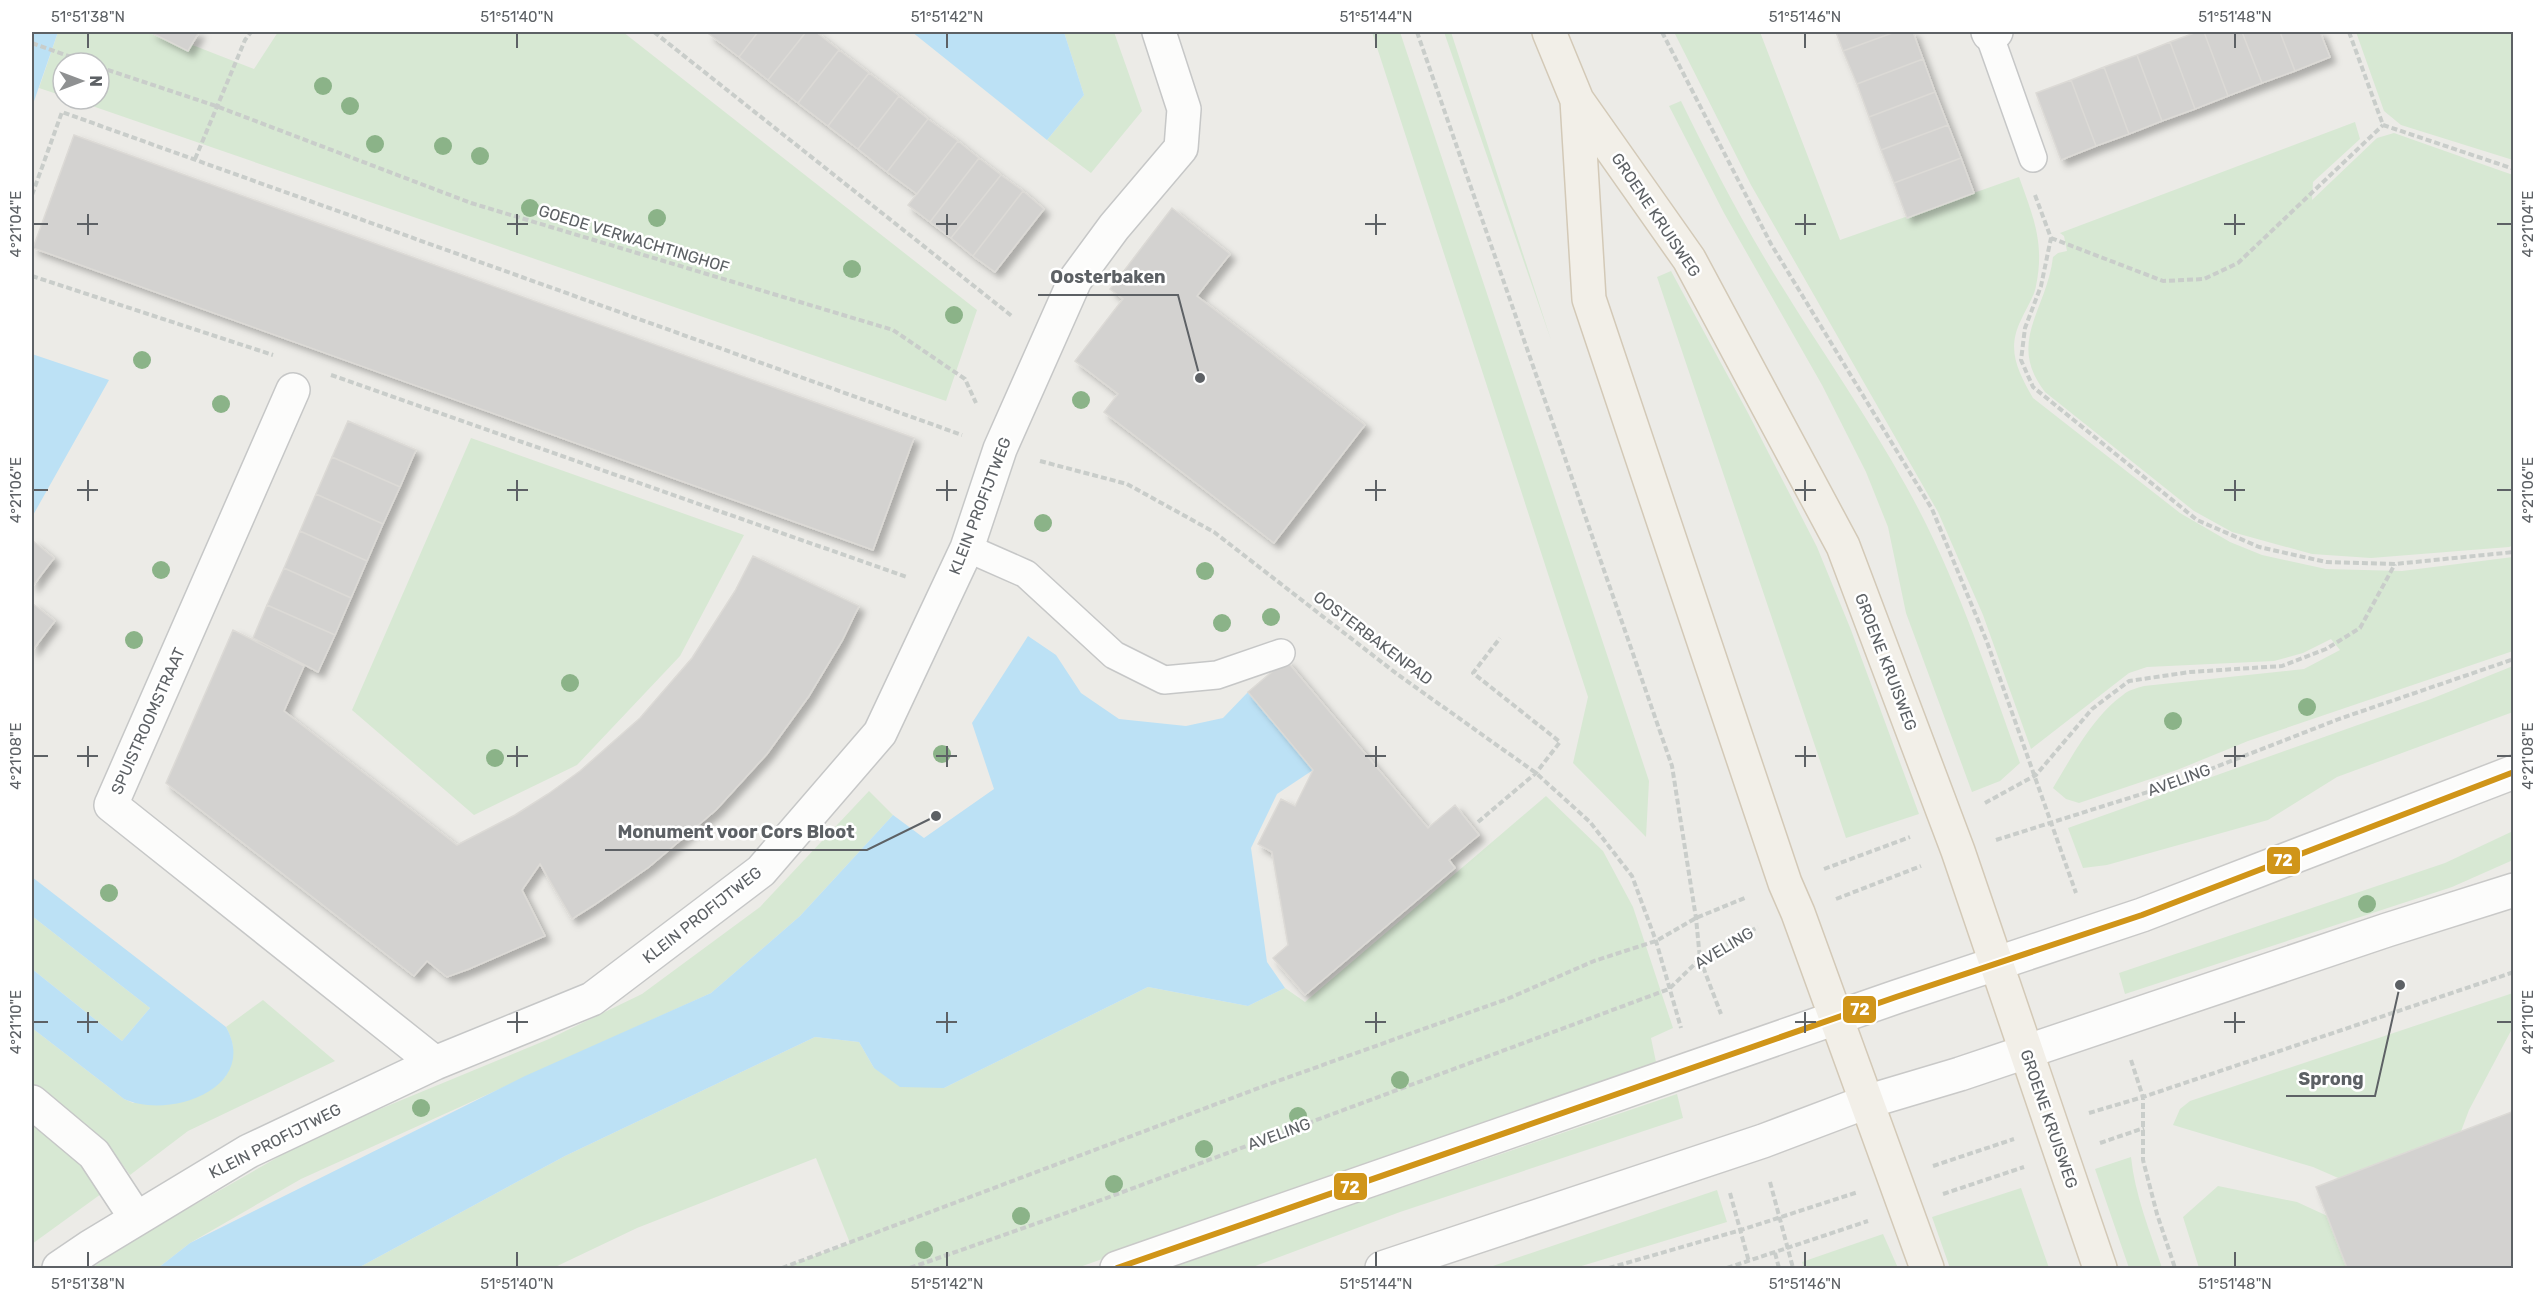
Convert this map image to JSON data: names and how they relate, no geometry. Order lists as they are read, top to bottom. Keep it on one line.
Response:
{"streets":{"main road":["GROENE KRUISWEG"],"street":["KLEIN PROFIJTWEG","SPUISTROOMSTRAAT"],"path":["GOEDE VERWACHTINGHOF","OOSTERBAKENPAD","AVELING"]},"crossings":[["GROENE KRUISWEG","AVELING"],["GOEDE VERWACHTINGHOF","KLEIN PROFIJTWEG"],["GOEDE VERWACHTINGHOF","OOSTERBAKENPAD"],["KLEIN PROFIJTWEG","OOSTERBAKENPAD"],["KLEIN PROFIJTWEG","SPUISTROOMSTRAAT"]],"places":["Oosterbaken","Monument voor Cors Bloot","Sprong"],"lines":["transit line 72"],"north":"right","coordinates":["51°51'38\"N","51°51'40\"N","51°51'42\"N","51°51'44\"N","51°51'46\"N","51°51'48\"N","4°21'04\"E","4°21'06\"E","4°21'08\"E","4°21'10\"E"]}
